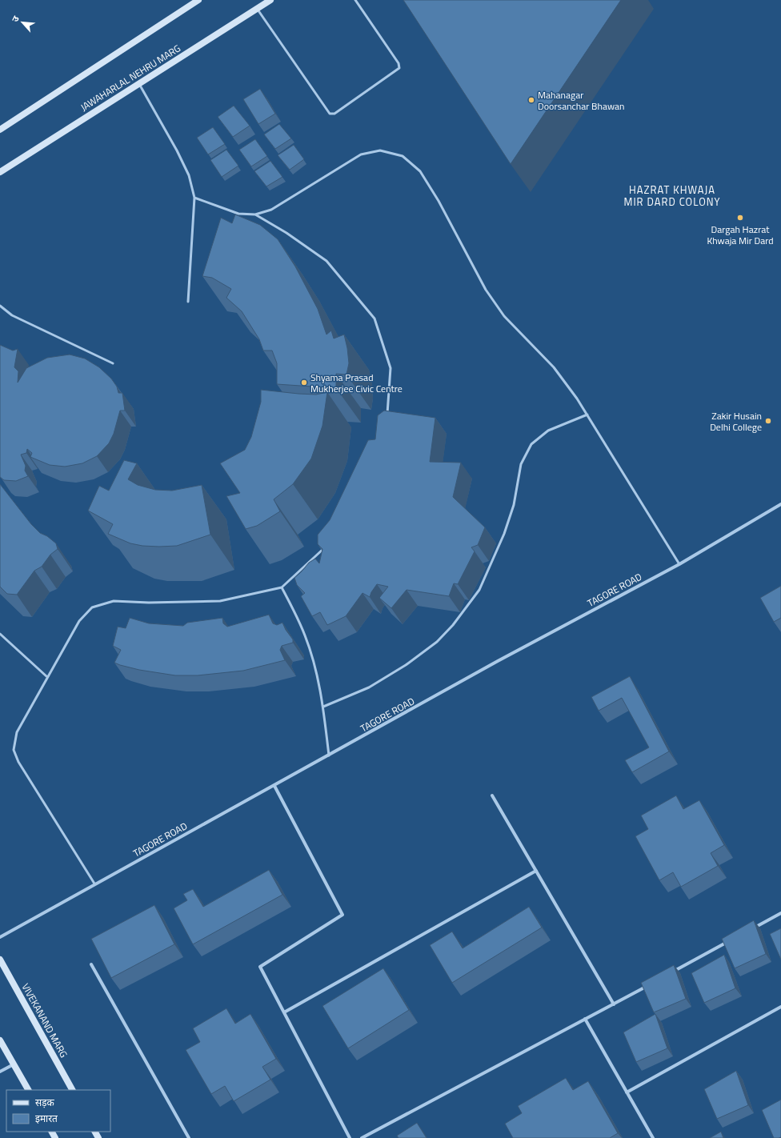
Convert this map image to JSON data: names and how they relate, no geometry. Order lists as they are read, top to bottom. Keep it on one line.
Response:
{"streets":{"main road":["JAWAHARLAL NEHRU MARG","VIVEKANAND MARG"],"street":["TAGORE ROAD"]},"districts":["HAZRAT KHWAJA MIR DARD COLONY"],"places":["Mahanagar Doorsanchar Bhawan","Dargah Hazrat Khwaja Mir Dard","Shyama Prasad Mukherjee Civic Centre","Zakir Husain Delhi College"],"legend":["सड़क","इमारत"],"north":"top left"}
